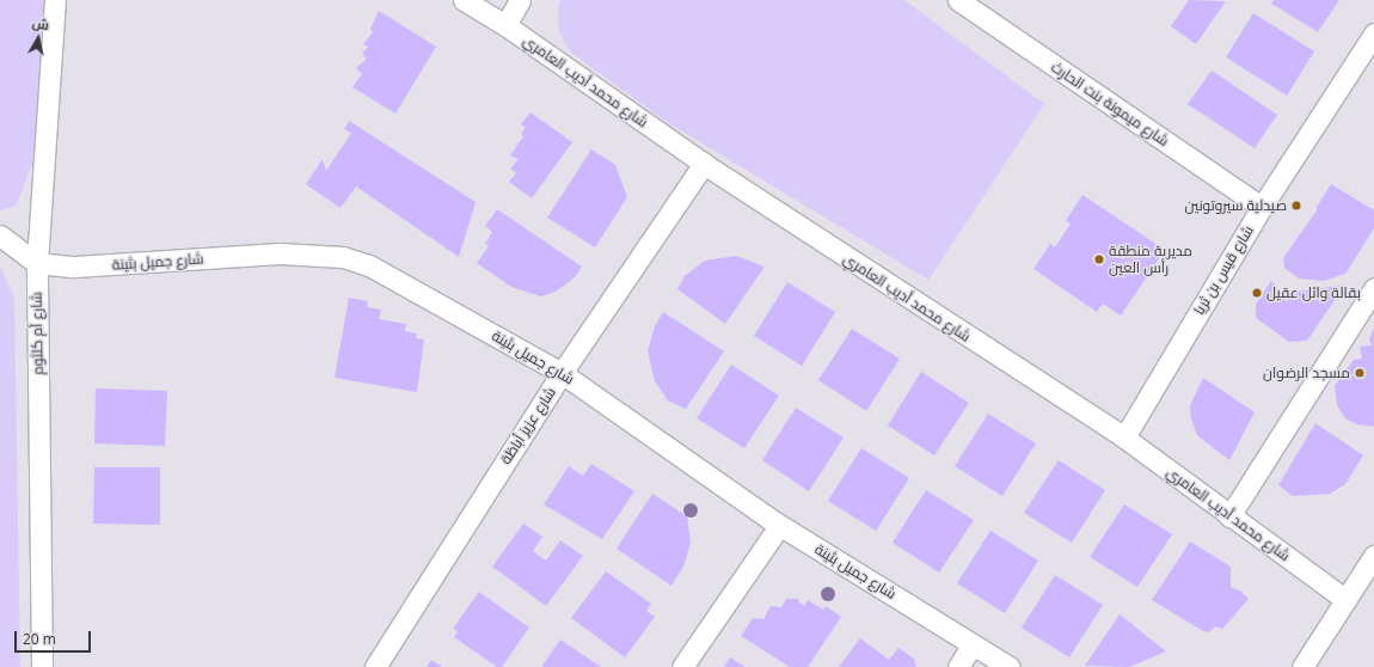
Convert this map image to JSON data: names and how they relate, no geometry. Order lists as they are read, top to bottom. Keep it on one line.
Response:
{"streets":{"street":["شارع محمد أديب العامري","شارع ميمونة بنت الحارث","شارع جميل بثينة","شارع قيس بن ثريا","شارع أم كلثوم","شارع عزيز أباظة"]},"crossings":[["شارع محمد أديب العامري","شارع قيس بن ثريا"],["شارع محمد أديب العامري","شارع عزيز أباظة"],["شارع ميمونة بنت الحارث","شارع قيس بن ثريا"],["شارع جميل بثينة","شارع أم كلثوم"],["شارع جميل بثينة","شارع عزيز أباظة"]],"places":["صيدلية سيروتونين","مديرية منطقة رأس العين","بقالة وائل عقيل","مسجد الرضوان"],"scale_bar":"20 m","north":"top"}
